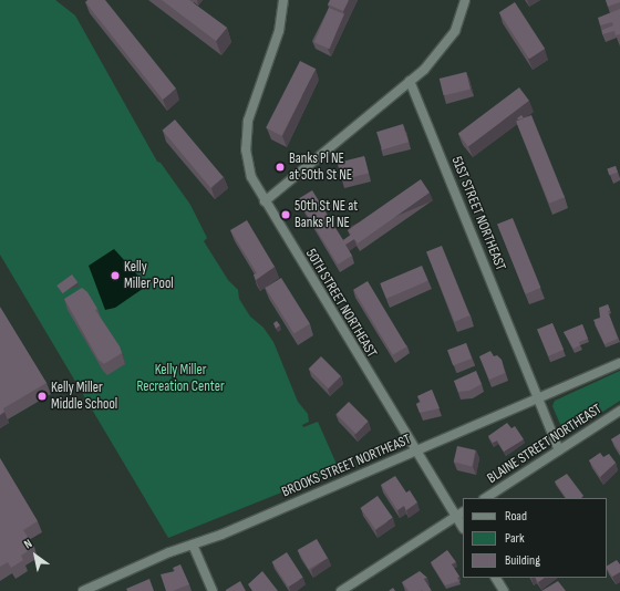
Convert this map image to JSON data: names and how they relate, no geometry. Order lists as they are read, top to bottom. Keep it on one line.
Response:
{"streets":{"street":["51ST STREET NORTHEAST","50TH STREET NORTHEAST","BLAINE STREET NORTHEAST","BROOKS STREET NORTHEAST"]},"crossings":[["51ST STREET NORTHEAST","BLAINE STREET NORTHEAST"],["51ST STREET NORTHEAST","BROOKS STREET NORTHEAST"],["50TH STREET NORTHEAST","BROOKS STREET NORTHEAST"]],"parks":["Kelly Miller Recreation Center"],"places":["Banks Pl NE at 50th St NE","50th St NE at Banks Pl NE","Kelly Miller Pool","Kelly Miller Middle School"],"legend":["Road","Park","Building"],"north":"top left"}
